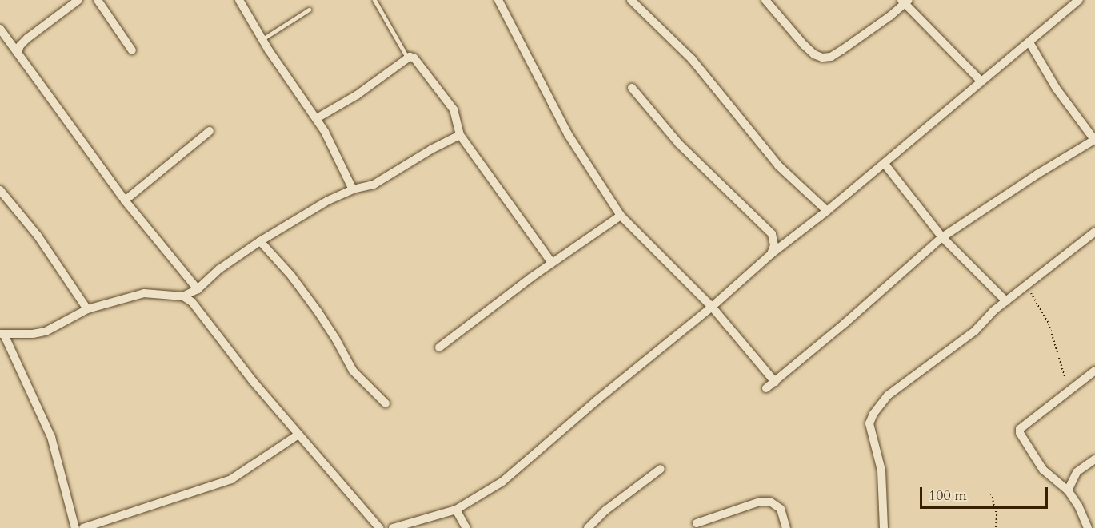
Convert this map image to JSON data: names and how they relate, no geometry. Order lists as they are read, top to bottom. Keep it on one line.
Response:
{"scale_bar":"100 m"}
